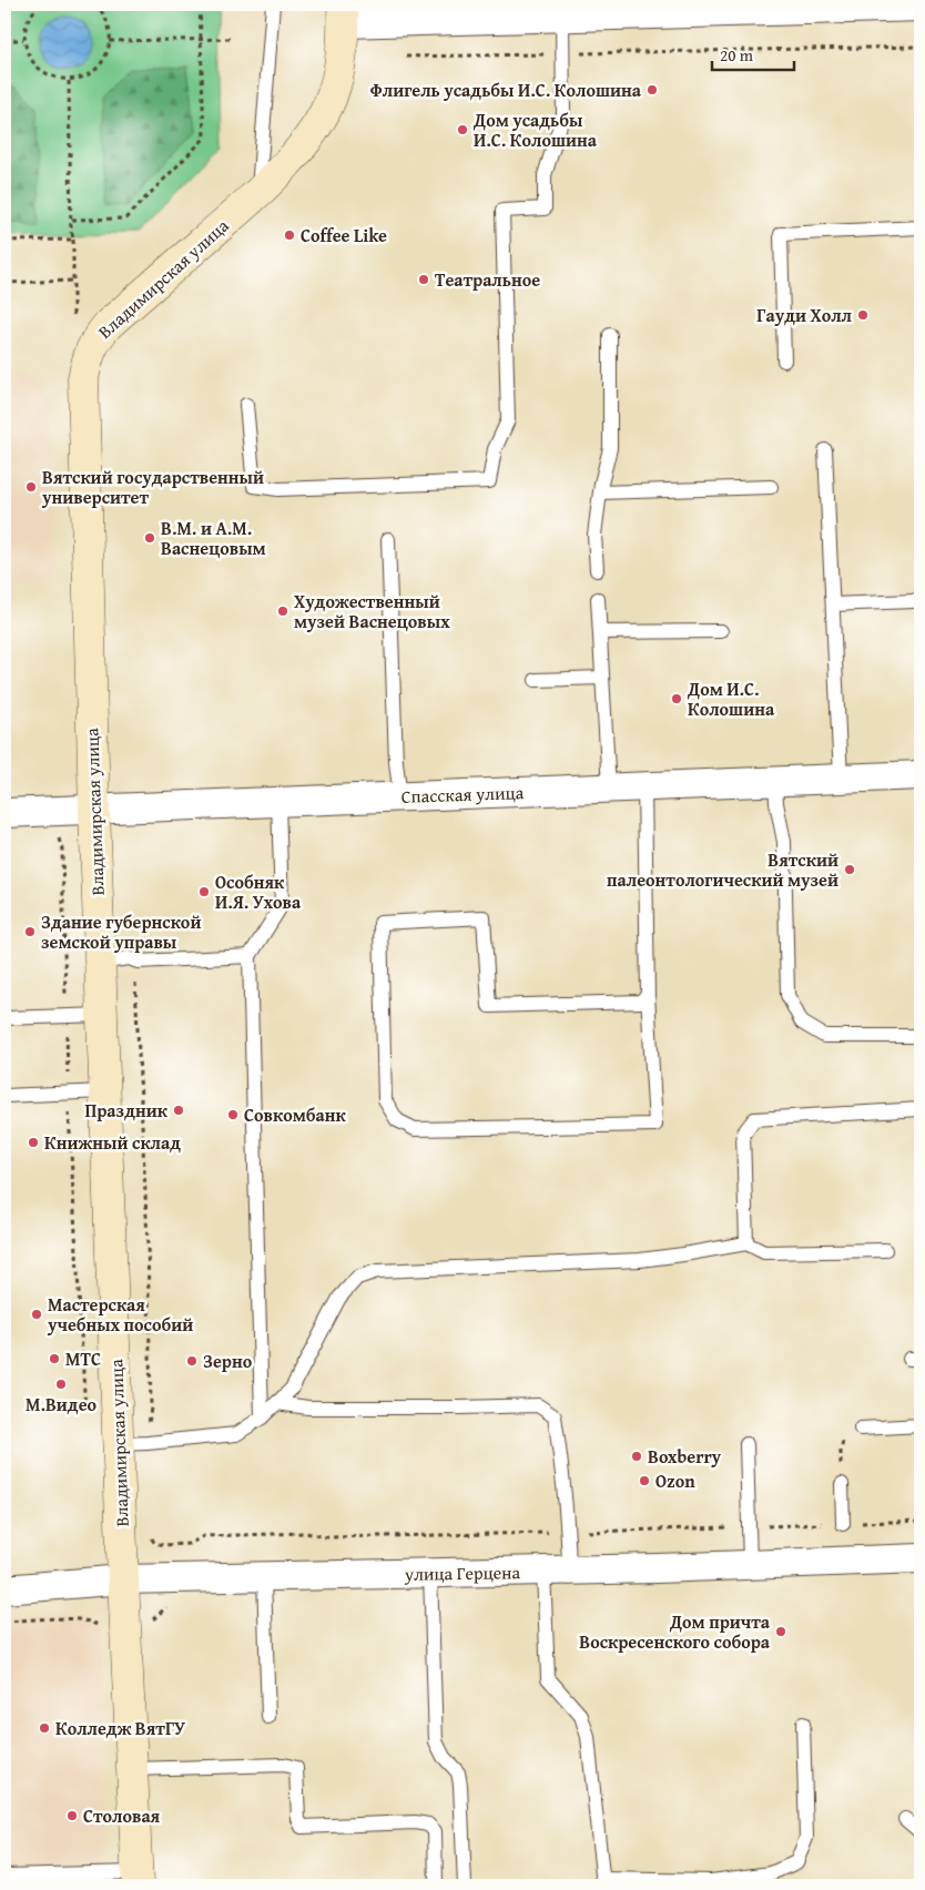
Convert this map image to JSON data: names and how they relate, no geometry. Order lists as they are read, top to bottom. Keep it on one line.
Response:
{"streets":{"main road":["Владимирская улица"],"street":["Спасская улица","улица Герцена"]},"crossings":[["Владимирская улица","Спасская улица"],["Владимирская улица","улица Герцена"]],"places":["Флигель усадьбы И.С. Колошина","Дом усадьбы И.С. Колошина","Coffee Like","Театральное","Гауди Холл","Вятский государственный университет","В.М. и А.М. Васнецовым","Художественный музей Васнецовых","Дом И.С. Колошина","Вятский палеонтологический музей","Особняк И.Я. Ухова","Здание губернской земской управы","Праздник","Совкомбанк","Книжный склад","Мастерская учебных пособий","МТС","Зерно","М.Видео","Boxberry","Ozon","Дом причта Воскресенского собора","Колледж ВятГУ","Столовая"],"scale_bar":"20 m"}
